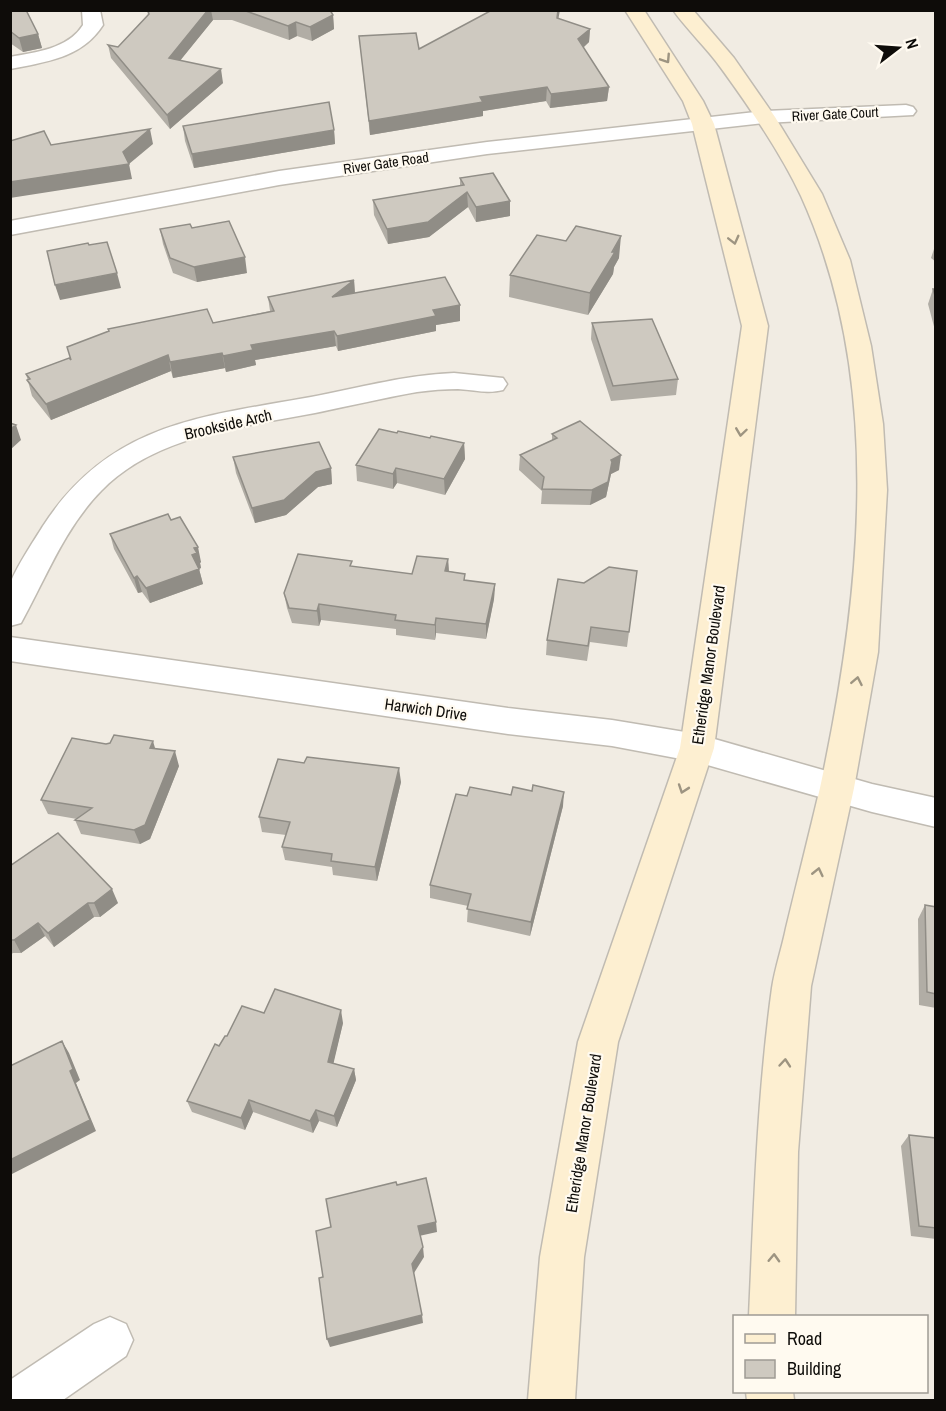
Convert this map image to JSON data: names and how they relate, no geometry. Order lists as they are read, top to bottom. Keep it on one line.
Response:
{"streets":{"main road":["Etheridge Manor Boulevard"],"street":["River Gate Court","River Gate Road","Brookside Arch","Harwich Drive"]},"crossings":[["River Gate Court","River Gate Road"],["River Gate Road","Etheridge Manor Boulevard"],["Etheridge Manor Boulevard","Harwich Drive"]],"legend":["Road","Building"],"north":"right"}
